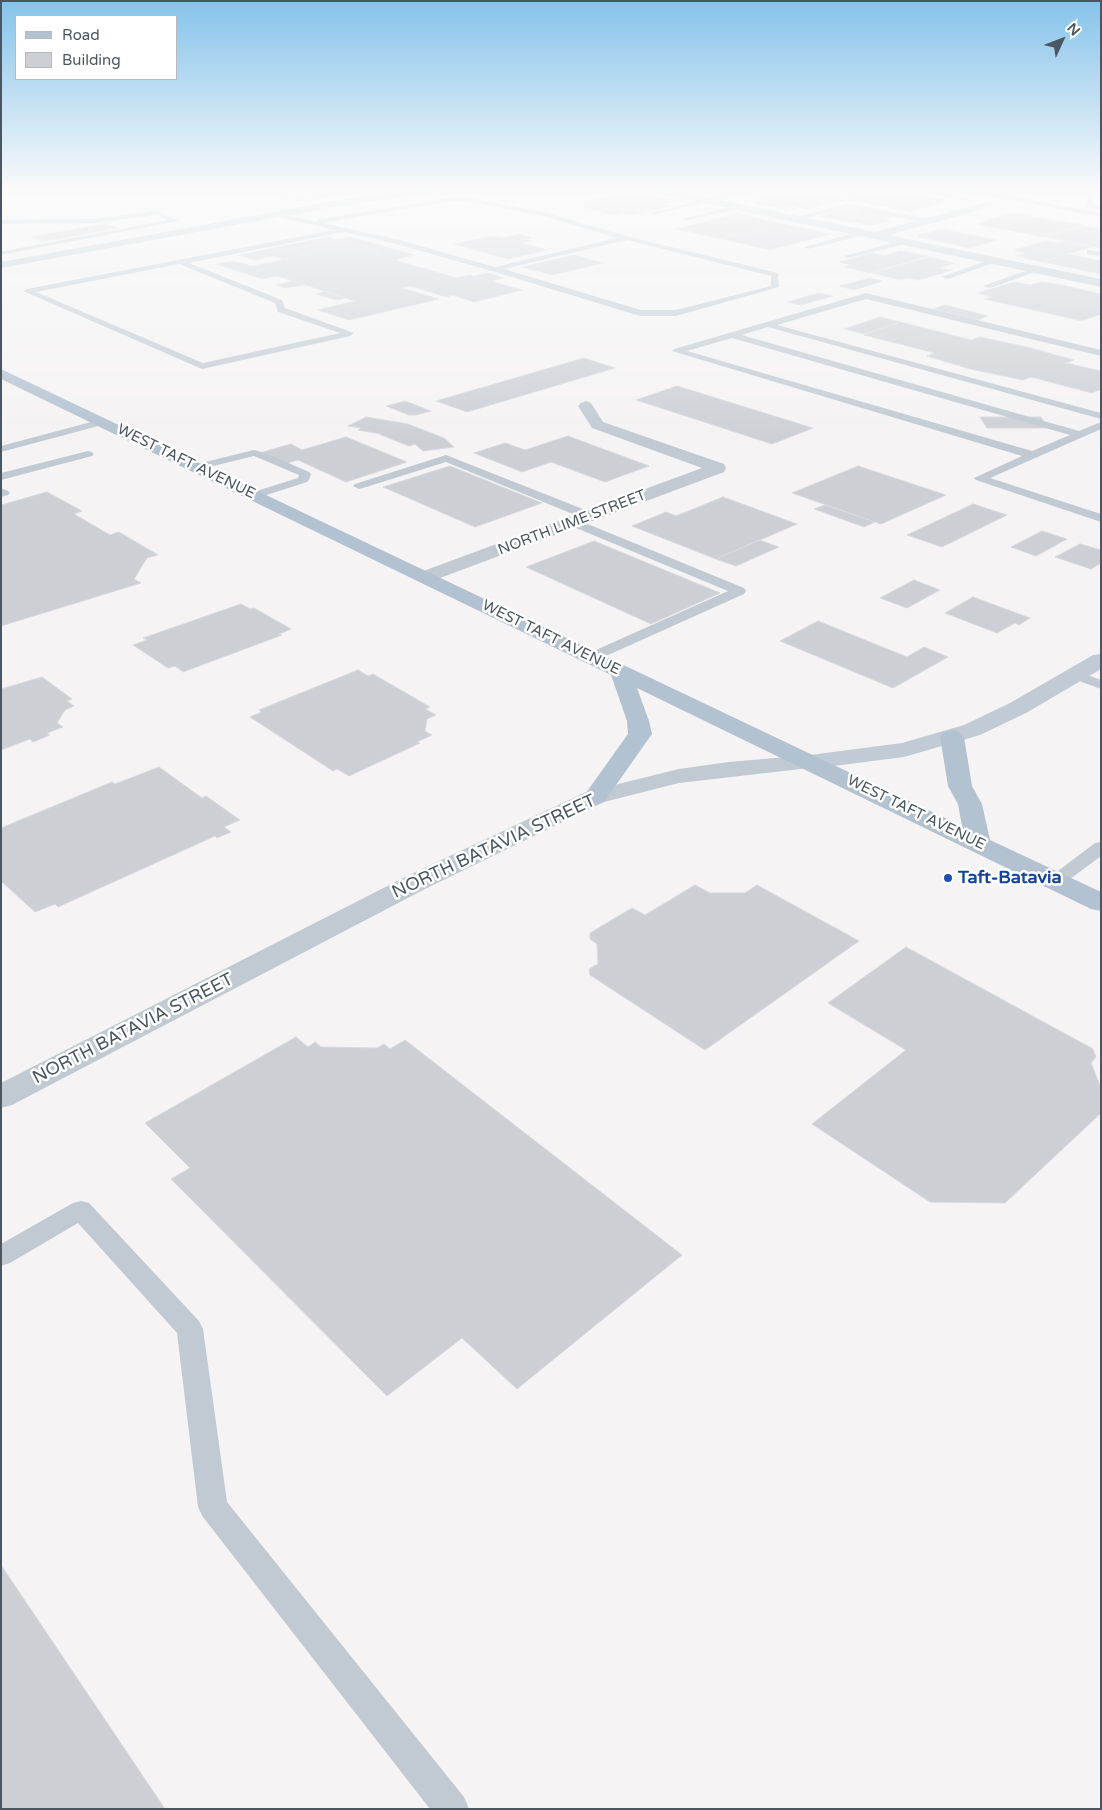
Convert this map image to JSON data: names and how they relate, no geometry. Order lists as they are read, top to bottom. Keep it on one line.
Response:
{"streets":{"main road":["WEST TAFT AVENUE","NORTH BATAVIA STREET"],"street":["NORTH LIME STREET"]},"crossings":[["WEST TAFT AVENUE","NORTH LIME STREET"],["WEST TAFT AVENUE","NORTH BATAVIA STREET"]],"places":["Taft-Batavia"],"legend":["Road","Building"],"north":"top right"}
